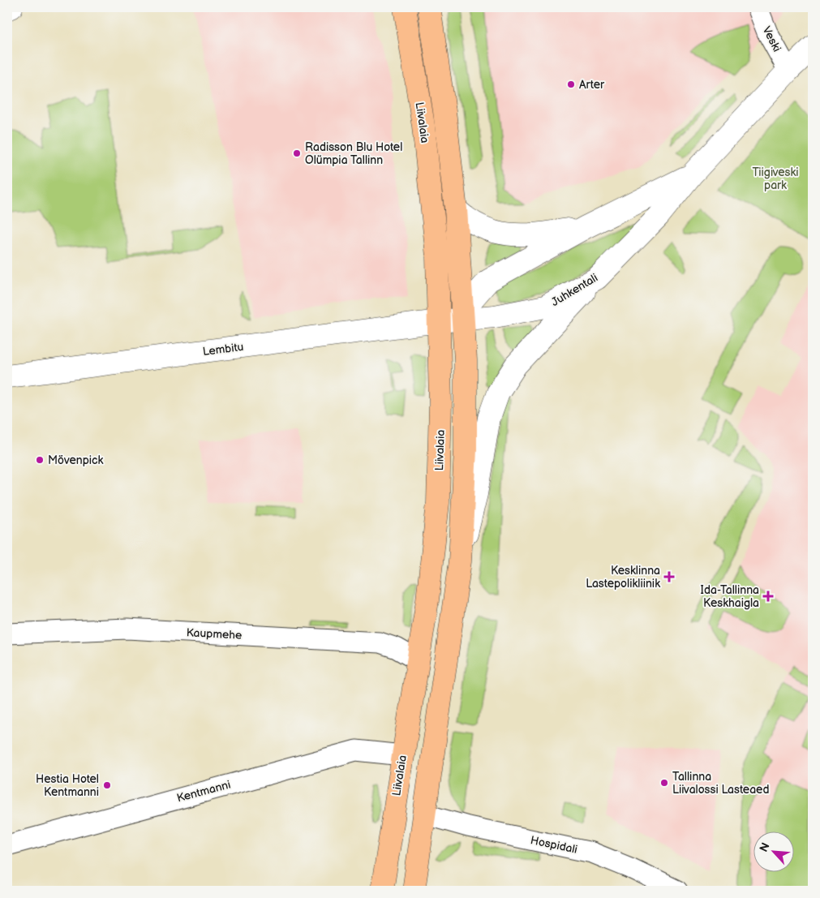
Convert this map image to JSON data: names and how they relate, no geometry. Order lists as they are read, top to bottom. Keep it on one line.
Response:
{"streets":{"main road":["Liivalaia"],"street":["Veski","Juhkentali","Lembitu","Kaupmehe","Kentmanni","Hospidali"]},"crossings":[["Veski","Juhkentali"],["Liivalaia","Juhkentali"],["Liivalaia","Lembitu"],["Liivalaia","Kaupmehe"],["Liivalaia","Kentmanni"],["Liivalaia","Hospidali"],["Juhkentali","Lembitu"]],"parks":["Tiigiveski park"],"places":{"other":["Arter","Radisson Blu Hotel Olümpia Tallinn","Mövenpick","Tallinna Liivalossi Lasteaed","Hestia Hotel Kentmanni"],"health":["Kesklinna Lastepolikliinik","Ida-Tallinna Keskhaigla"]},"north":"top left"}
